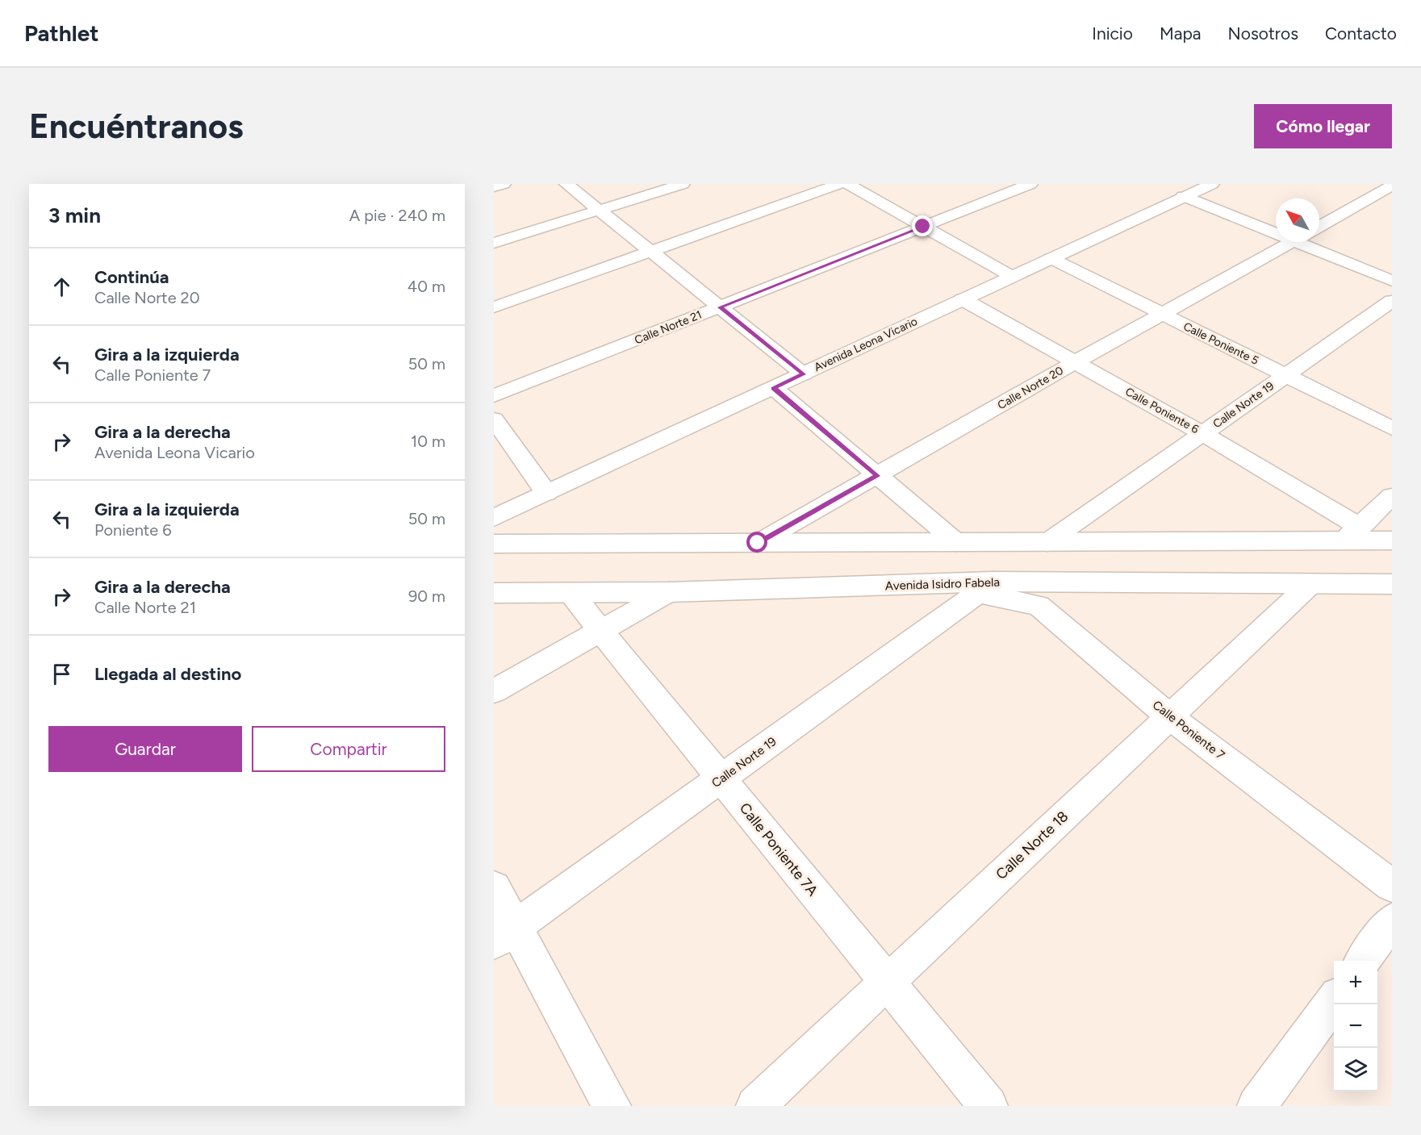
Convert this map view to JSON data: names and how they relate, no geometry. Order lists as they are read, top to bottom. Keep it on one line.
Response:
{"streets":{"street":["Calle Norte 21","Calle Poniente 5","Avenida Leona Vicario","Calle Norte 20","Calle Norte 19","Calle Poniente 6","Avenida Isidro Fabela","Calle Poniente 7","Calle Norte 18","Calle Poniente 7A"]},"crossings":[["Calle Poniente 5","Avenida Leona Vicario"],["Calle Poniente 5","Calle Norte 20"],["Calle Poniente 5","Calle Norte 19"],["Avenida Leona Vicario","Calle Poniente 6"],["Calle Norte 20","Calle Poniente 6"],["Calle Norte 19","Calle Poniente 6"],["Calle Norte 19","Avenida Isidro Fabela"],["Calle Norte 19","Calle Poniente 7"],["Calle Norte 19","Calle Poniente 7A"],["Avenida Isidro Fabela","Calle Poniente 7"],["Avenida Isidro Fabela","Calle Norte 18"],["Avenida Isidro Fabela","Calle Poniente 7A"],["Calle Poniente 7","Calle Norte 18"],["Calle Norte 18","Calle Poniente 7A"]],"north":"top left","page":{"header":"Pathlet","nav":["Inicio","Mapa","Nosotros","Contacto"],"buttons":["Cómo llegar",["Guardar","Compartir"]],"title":"Encuéntranos","heading":["3 min","A pie · 240 m"],"list":[["Continúa","Calle Norte 20","40 m"],["Gira a la izquierda","Calle Poniente 7","50 m"],["Gira a la derecha","Avenida Leona Vicario","10 m"],["Gira a la izquierda","Poniente 6","50 m"],["Gira a la derecha","Calle Norte 21","90 m"],"Llegada al destino"],"map_buttons":["+","−"]}}
